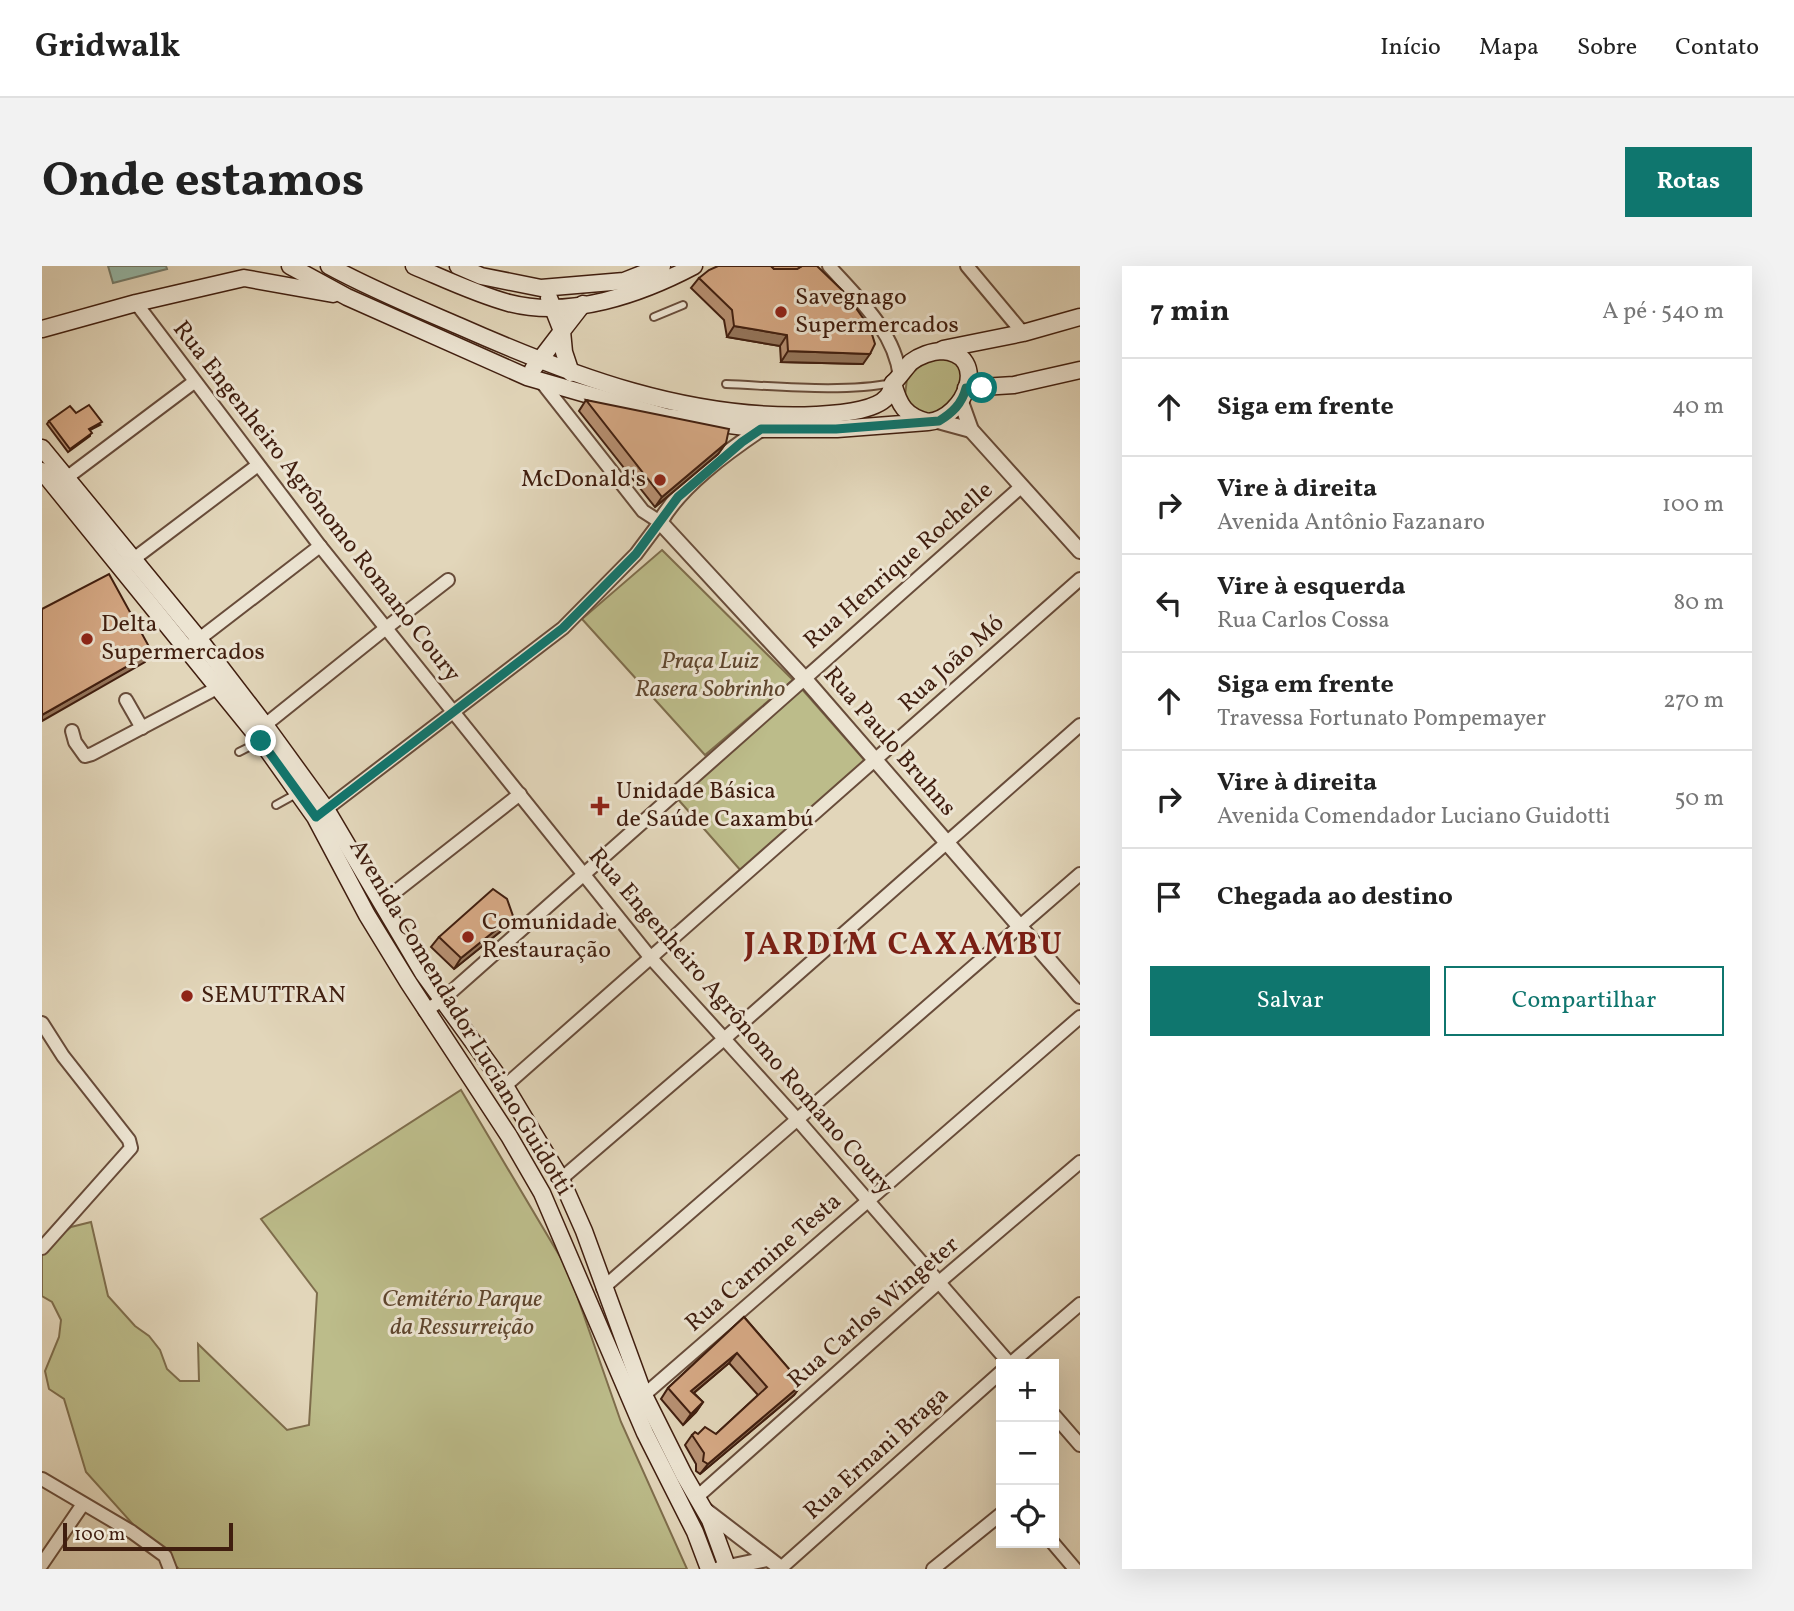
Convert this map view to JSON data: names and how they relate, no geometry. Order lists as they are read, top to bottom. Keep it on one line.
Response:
{"streets":{"main road":["Avenida Comendador Luciano Guidotti"],"street":["Rua Engenheiro Agrônomo Romano Coury","Rua Henrique Rochelle","Rua João Mó","Rua Paulo Bruhns","Rua Carmine Testa","Rua Carlos Wingeter","Rua Ernani Braga"]},"crossings":[["Rua Engenheiro Agrônomo Romano Coury","Rua Henrique Rochelle"],["Rua Engenheiro Agrônomo Romano Coury","Rua João Mó"],["Rua Engenheiro Agrônomo Romano Coury","Rua Carmine Testa"],["Rua Engenheiro Agrônomo Romano Coury","Rua Carlos Wingeter"],["Rua Henrique Rochelle","Rua Paulo Bruhns"],["Rua Henrique Rochelle","Avenida Comendador Luciano Guidotti"],["Rua João Mó","Rua Paulo Bruhns"],["Rua João Mó","Avenida Comendador Luciano Guidotti"],["Avenida Comendador Luciano Guidotti","Rua Carmine Testa"],["Avenida Comendador Luciano Guidotti","Rua Carlos Wingeter"]],"districts":["JARDIM CAXAMBU"],"parks":["Praça Luiz Rasera Sobrinho","Cemitério Parque da Ressurreição"],"places":{"other":["Savegnago Supermercados","McDonald's","Delta Supermercados","Comunidade Restauração","SEMUTTRAN"],"health":["Unidade Básica de Saúde Caxambú"]},"scale_bar":"100 m","page":{"header":"Gridwalk","nav":["Início","Mapa","Sobre","Contato"],"buttons":["Rotas",["Salvar","Compartilhar"]],"title":"Onde estamos","heading":["7 min","A pé · 540 m"],"list":[["Siga em frente","40 m"],["Vire à direita","Avenida Antônio Fazanaro","100 m"],["Vire à esquerda","Rua Carlos Cossa","80 m"],["Siga em frente","Travessa Fortunato Pompemayer","270 m"],["Vire à direita","Avenida Comendador Luciano Guidotti","50 m"],"Chegada ao destino"],"map_buttons":["+","−"],"scale":"100 m"}}
